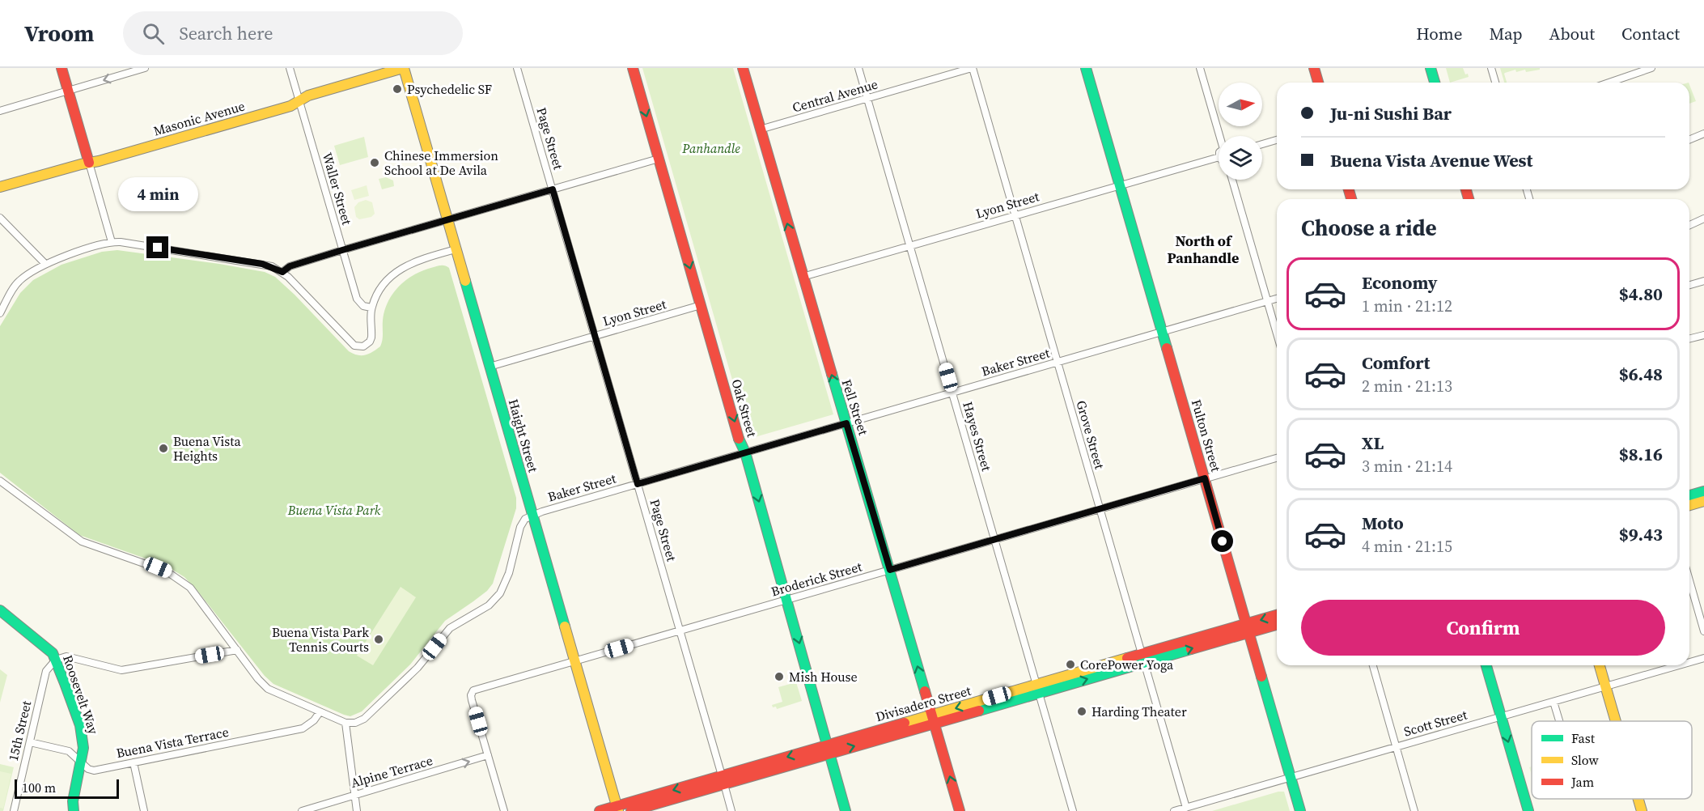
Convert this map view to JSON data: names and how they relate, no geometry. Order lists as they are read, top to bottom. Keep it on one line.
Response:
{"streets":{"main road":["Masonic Avenue","Fell Street","Oak Street","Haight Street","Fulton Street","Roosevelt Way","Divisadero Street"],"street":["Central Avenue","Page Street","Waller Street","Lyon Street","Baker Street","Grove Street","Hayes Street","Broderick Street","Scott Street","15th Street","Buena Vista Terrace","Alpine Terrace"]},"crossings":[["Central Avenue","Fell Street"],["Central Avenue","Grove Street"],["Central Avenue","Hayes Street"],["Masonic Avenue","Waller Street"],["Masonic Avenue","Haight Street"],["Page Street","Lyon Street"],["Page Street","Baker Street"],["Page Street","Broderick Street"],["Page Street","Divisadero Street"],["Lyon Street","Fell Street"],["Lyon Street","Oak Street"],["Lyon Street","Grove Street"],["Lyon Street","Haight Street"],["Lyon Street","Fulton Street"],["Lyon Street","Hayes Street"],["Baker Street","Fell Street"],["Baker Street","Oak Street"],["Baker Street","Grove Street"],["Baker Street","Haight Street"],["Baker Street","Fulton Street"],["Baker Street","Hayes Street"],["Fell Street","Broderick Street"],["Fell Street","Divisadero Street"],["Oak Street","Broderick Street"],["Oak Street","Divisadero Street"],["Grove Street","Broderick Street"],["Grove Street","Divisadero Street"],["Grove Street","Scott Street"],["Haight Street","Broderick Street"],["Haight Street","Divisadero Street"],["Fulton Street","Broderick Street"],["Fulton Street","Divisadero Street"],["Fulton Street","Scott Street"],["Hayes Street","Broderick Street"],["Hayes Street","Divisadero Street"],["Broderick Street","Alpine Terrace"],["Roosevelt Way","15th Street"],["Roosevelt Way","Buena Vista Terrace"],["15th Street","Buena Vista Terrace"]],"one_way":["Fell Street","Oak Street","Alpine Terrace"],"districts":["North of Panhandle"],"parks":["Panhandle","Buena Vista Park"],"places":["Psychedelic SF","Chinese Immersion School at De Avila","Buena Vista Heights","Buena Vista Park Tennis Courts","CorePower Yoga","Mish House","Harding Theater"],"legend":["Fast","Slow","Jam"],"scale_bar":"100 m","north":"right","page":{"header":"Vroom","search":"Search here","nav":["Home","Map","About","Contact"],"banner":["Ju-ni Sushi Bar","Buena Vista Avenue West"],"bubble":"4 min","heading":"Choose a ride","list":[{"name":"Economy","note":"1 min · 21:12","value":"$4.80"},{"name":"Comfort","note":"2 min · 21:13","value":"$6.48"},{"name":"XL","note":"3 min · 21:14","value":"$8.16"},{"name":"Moto","note":"4 min · 21:15","value":"$9.43"}],"buttons":"Confirm","scale":"100 m"}}
